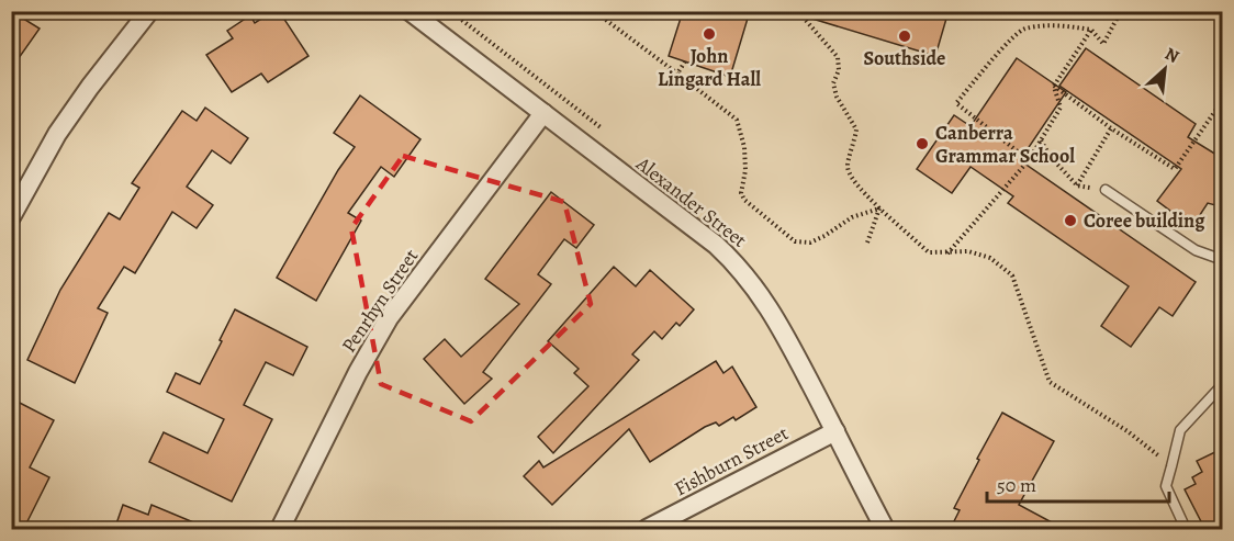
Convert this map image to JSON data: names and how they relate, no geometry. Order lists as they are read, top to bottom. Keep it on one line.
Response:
{"streets":{"street":["Alexander Street","Penrhyn Street","Fishburn Street"]},"crossings":[["Alexander Street","Penrhyn Street"],["Alexander Street","Fishburn Street"]],"places":["John Lingard Hall","Southside","Canberra Grammar School","Coree building"],"scale_bar":"50 m","north":"top right"}
